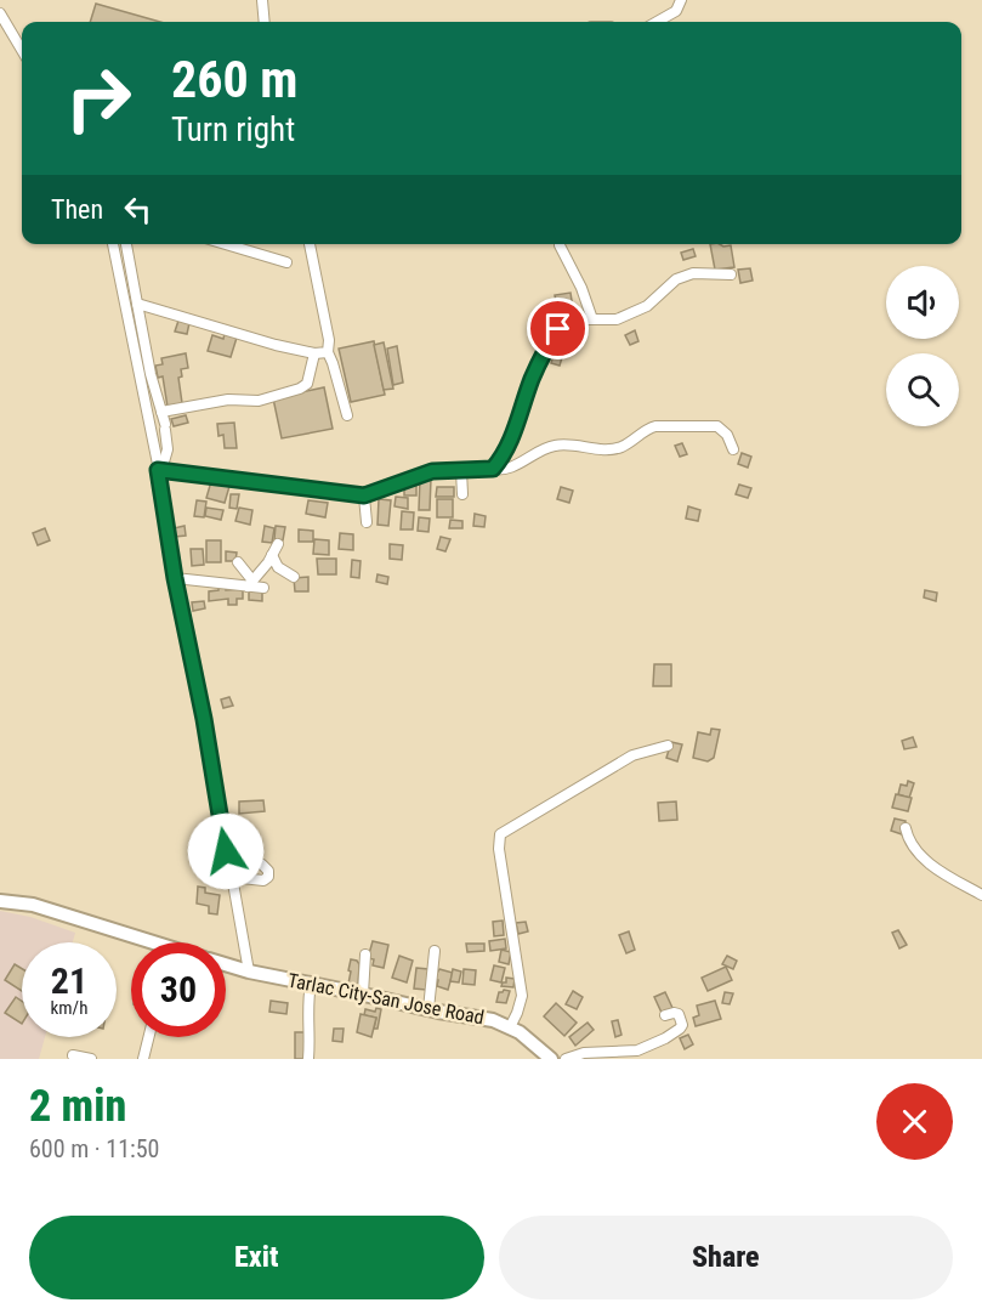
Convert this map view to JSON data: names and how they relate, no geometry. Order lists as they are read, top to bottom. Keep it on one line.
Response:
{"streets":{"main road":["Tarlac City-San Jose Road"]},"page":{"turn":["260 m","Turn right"],"then":"Then","speed":"21 km/h","limit":"30","heading":["2 min","600 m · 11:50"],"buttons":["Exit","Share"]}}
